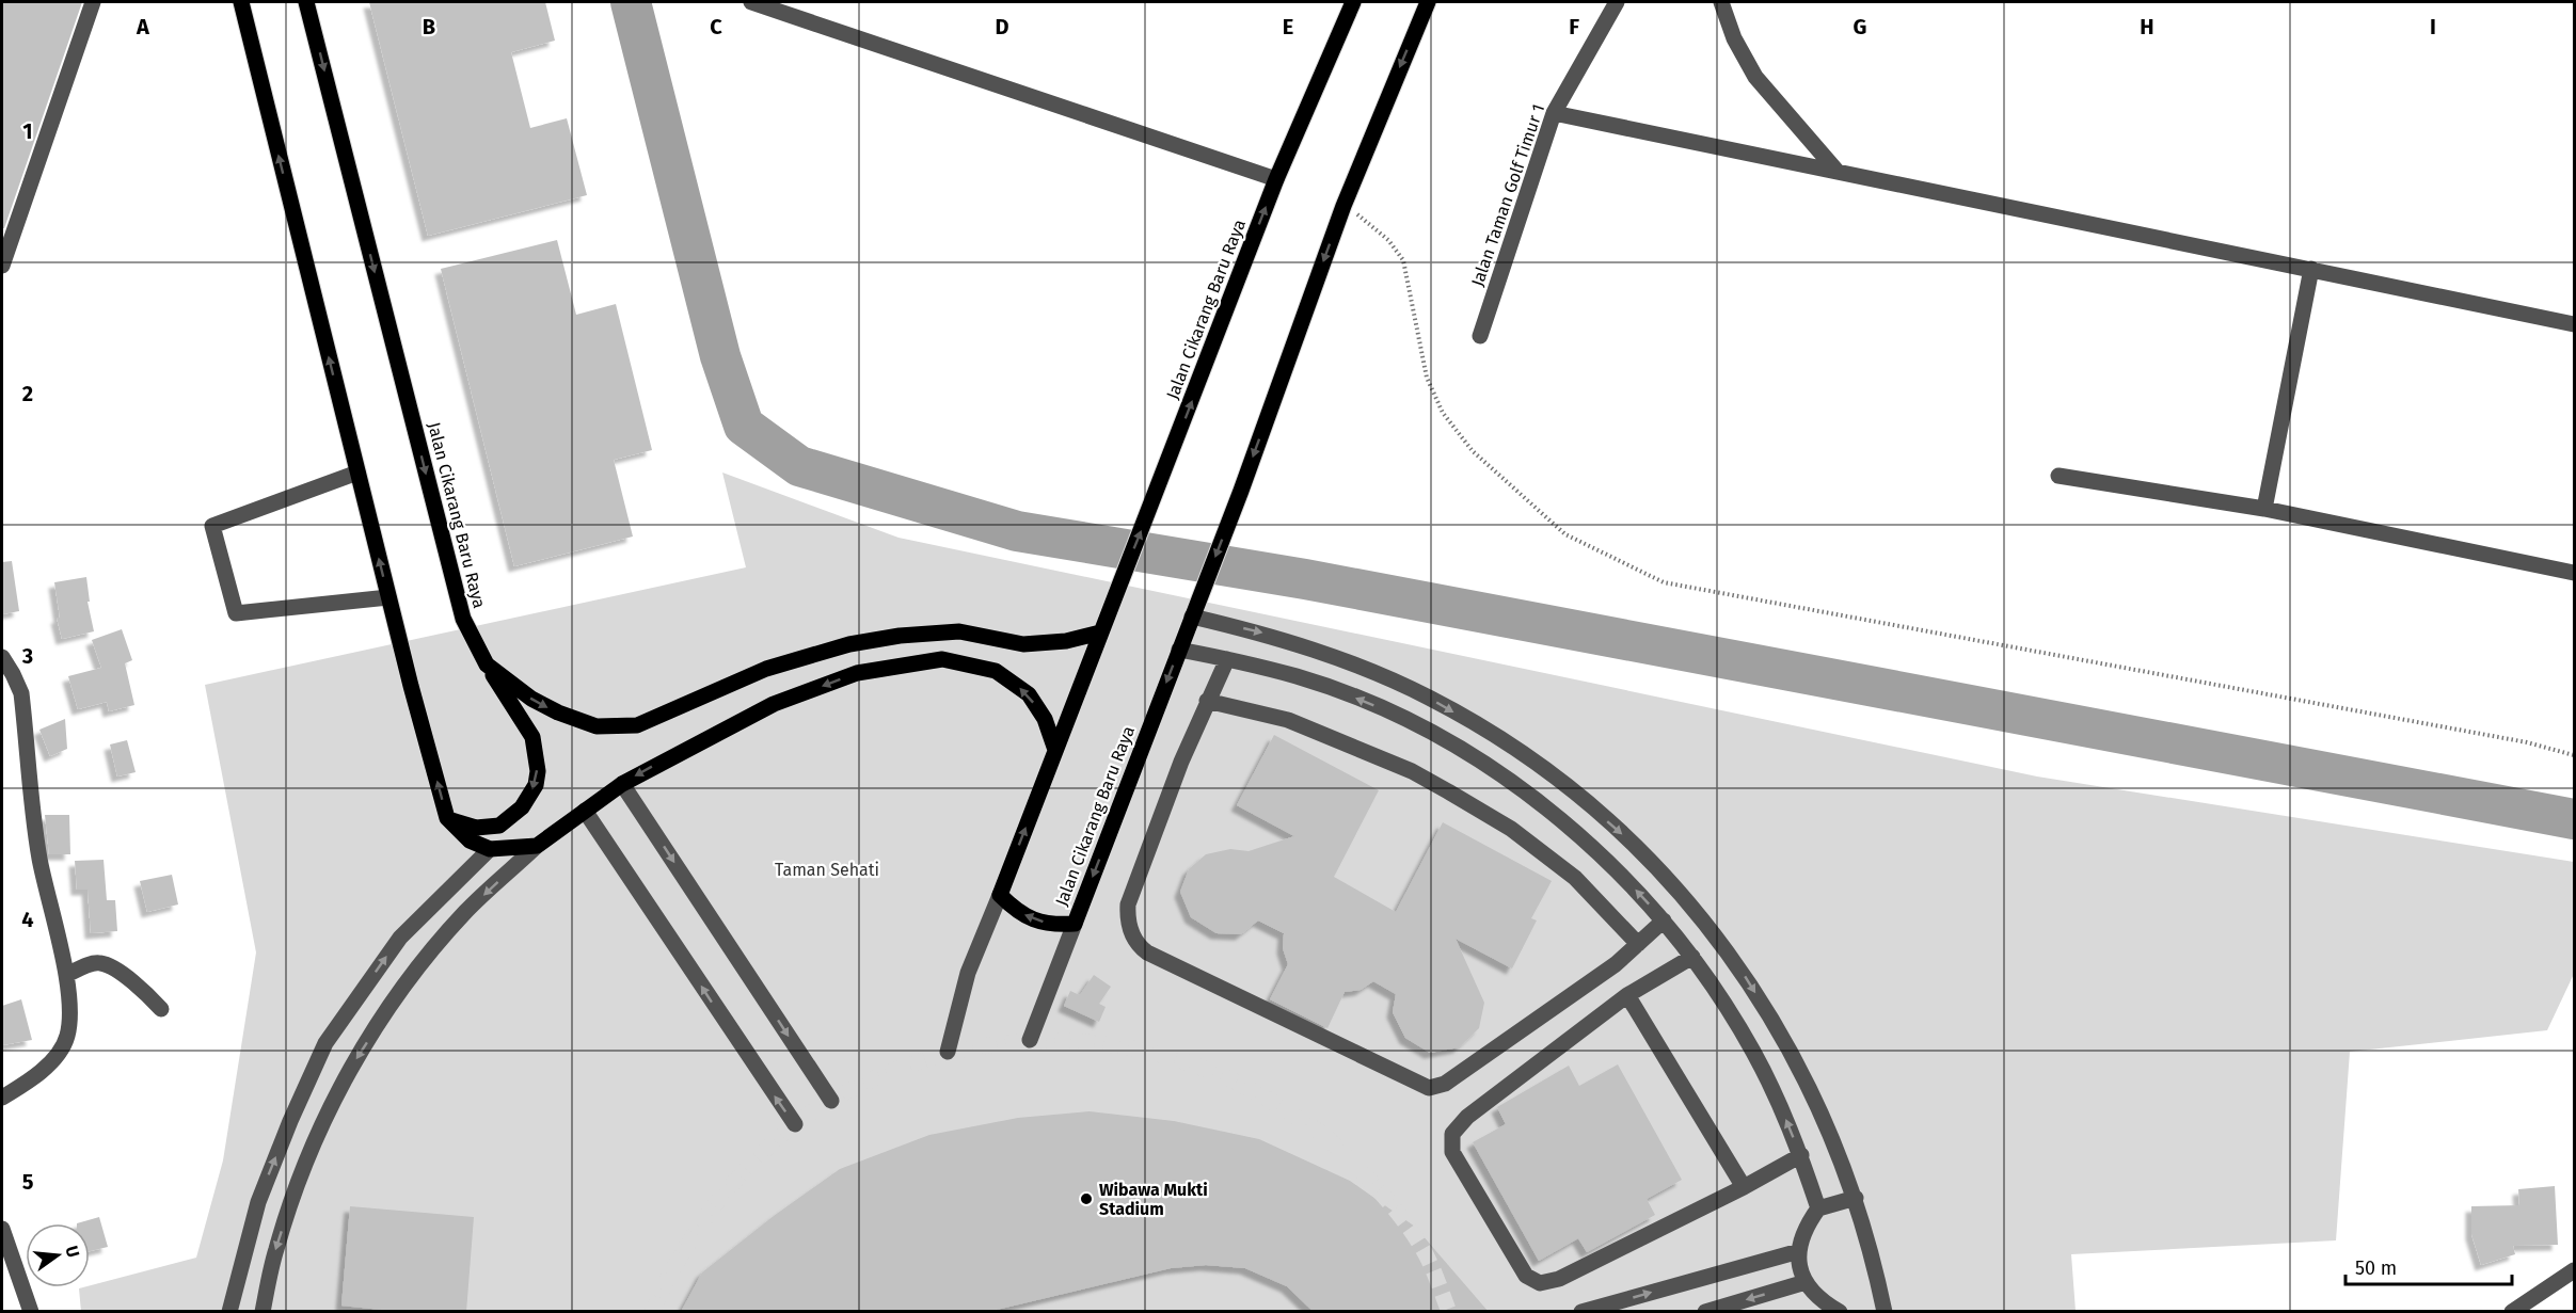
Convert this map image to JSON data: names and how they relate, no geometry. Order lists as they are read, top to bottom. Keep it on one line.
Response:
{"streets":{"main road":["Jalan Cikarang Baru Raya"],"street":["Jalan Taman Golf Timur 1"]},"parks":["Taman Sehati"],"places":["Wibawa Mukti Stadium"],"scale_bar":"50 m","north":"right","grid":{"columns":["A","B","C","D","E","F","G","H","I"],"rows":["1","2","3","4","5"]}}
